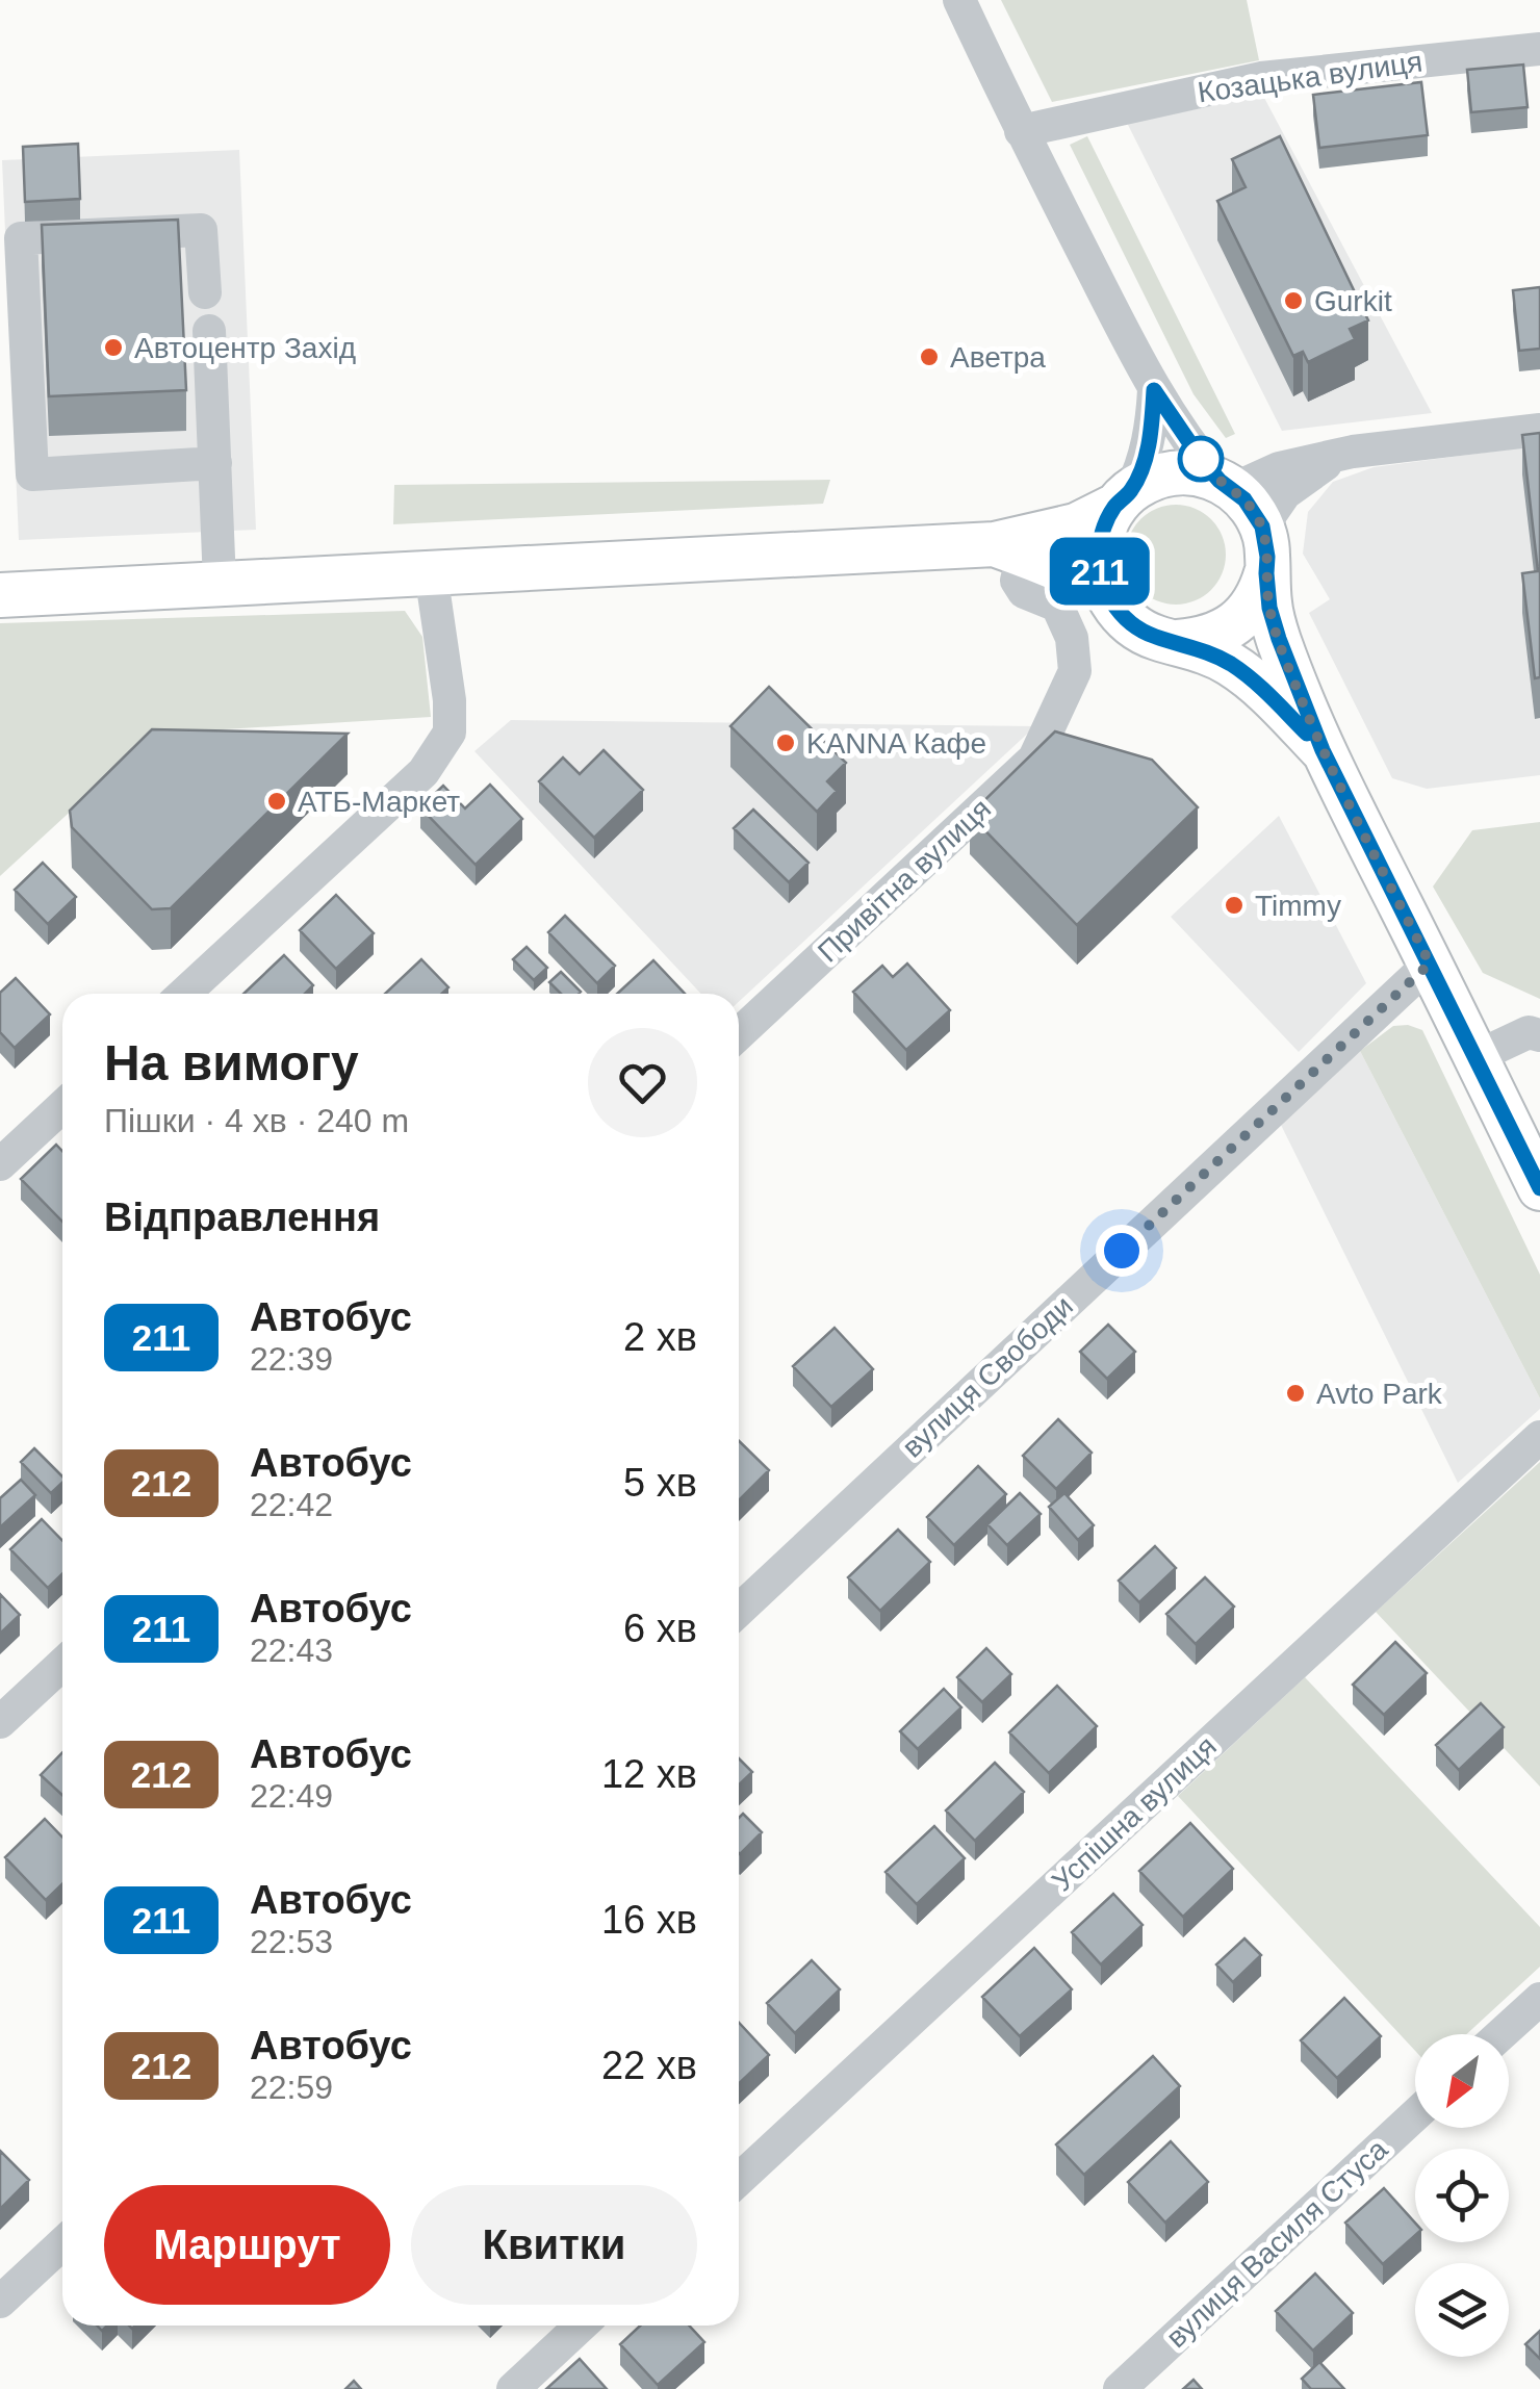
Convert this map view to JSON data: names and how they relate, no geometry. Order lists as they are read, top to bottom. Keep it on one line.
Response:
{"streets":{"street":["Козацька вулиця","Привітна вулиця","вулиця Свободи","Успішна вулиця","вулиця Василя Стуса"]},"places":["Gurkit","Автоцентр Захід","Аветра","KANNA Кафе","АТБ-Маркет","Timmy","Avto Park"],"lines":["bus line 211"],"north":"bottom left","page":{"on_map":"211","heading":[["На вимогу","Пішки · 4 хв · 240 m"],"Відправлення"],"list":[{"mark":"211","name":"Автобус","note":"22:39","value":"2 хв"},{"mark":"212","name":"Автобус","note":"22:42","value":"5 хв"},{"mark":"211","name":"Автобус","note":"22:43","value":"6 хв"},{"mark":"212","name":"Автобус","note":"22:49","value":"12 хв"},{"mark":"211","name":"Автобус","note":"22:53","value":"16 хв"},{"mark":"212","name":"Автобус","note":"22:59","value":"22 хв"}],"buttons":["Маршрут","Квитки"]}}
